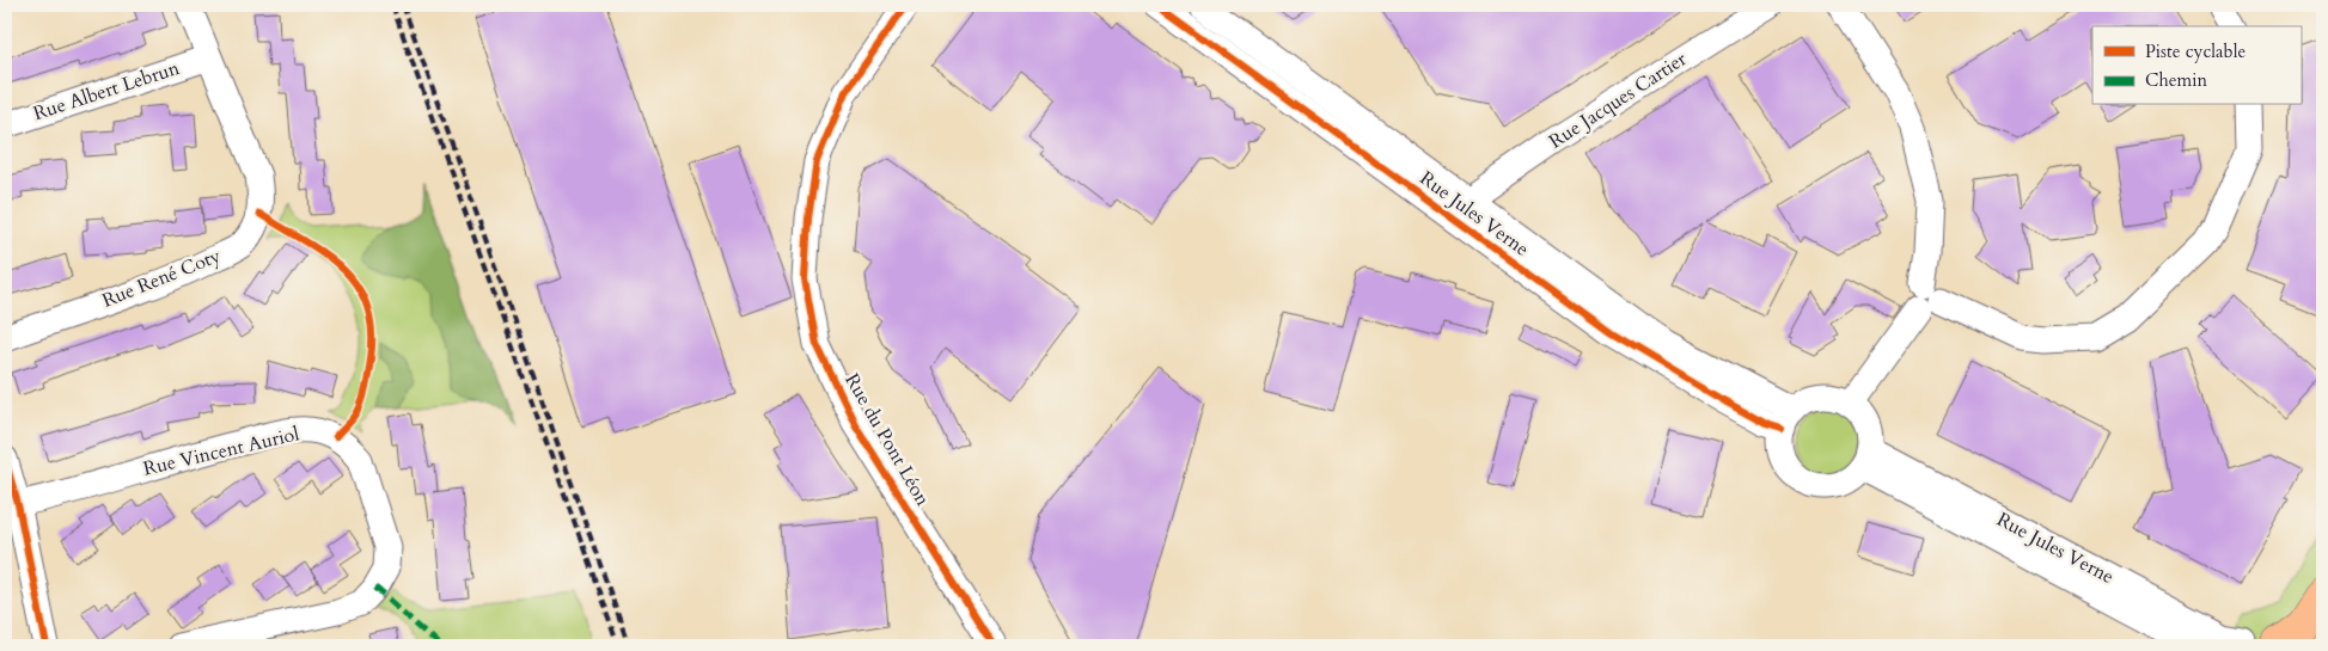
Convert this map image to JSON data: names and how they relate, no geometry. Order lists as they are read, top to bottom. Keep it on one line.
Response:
{"streets":{"street":["Rue Albert Lebrun","Rue Jacques Cartier","Rue Jules Verne","Rue René Coty","Rue du Pont Léon","Rue Vincent Auriol"]},"crossings":[["Rue Albert Lebrun","Rue René Coty"],["Rue Jacques Cartier","Rue Jules Verne"]],"legend":["Piste cyclable","Chemin"]}
